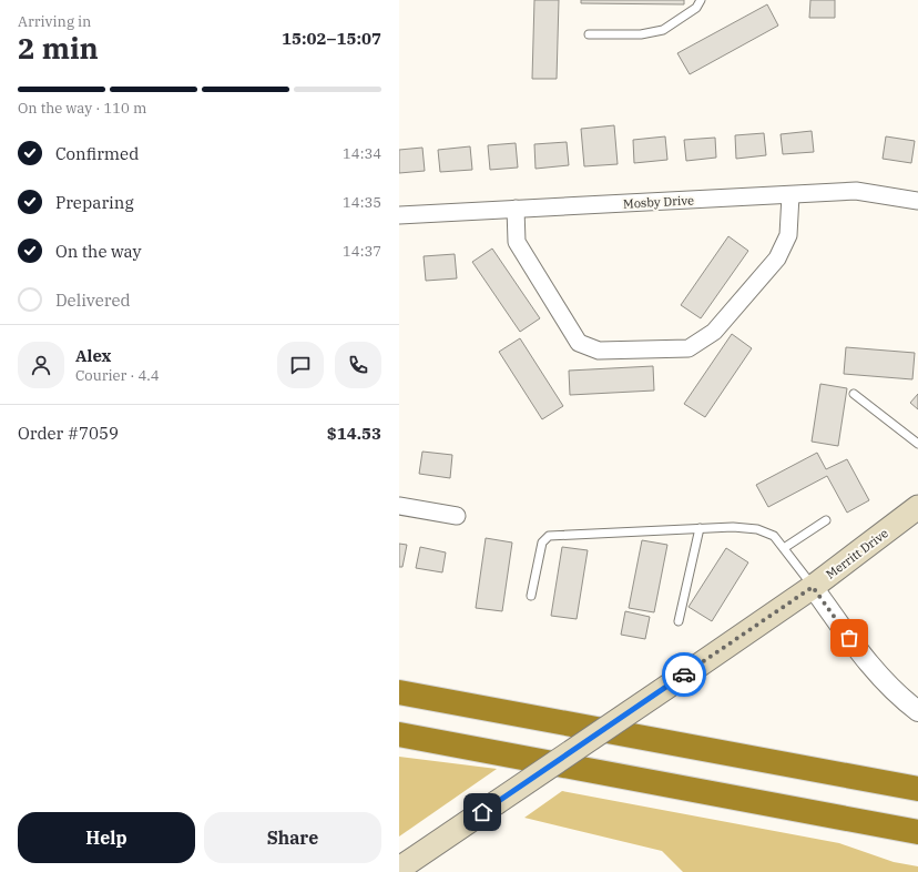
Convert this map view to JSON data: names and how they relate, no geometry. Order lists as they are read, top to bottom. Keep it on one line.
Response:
{"streets":{"main road":["Merritt Drive"],"street":["Mosby Drive"]},"page":{"heading":["2 min","Arriving in","15:02–15:07"],"panel":["Alex","Courier · 4.4","Order #7059","$14.53"],"bar":"On the way · 110 m","list":[["Confirmed","14:34"],["Preparing","14:35"],["On the way","14:37"],"Delivered"],"buttons":["Help","Share"]}}
